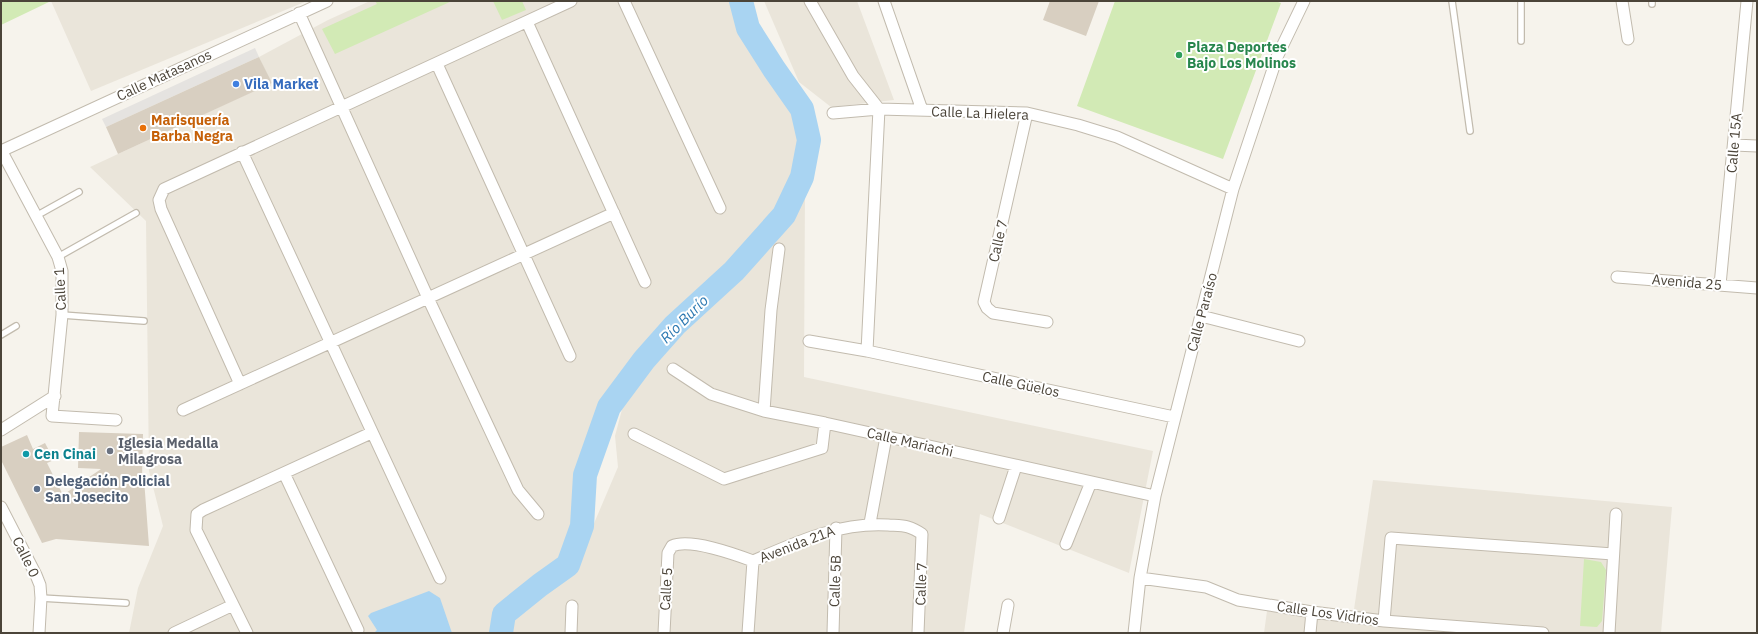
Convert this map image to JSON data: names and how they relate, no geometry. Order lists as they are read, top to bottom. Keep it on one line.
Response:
{"streets":{"street":["Calle Matasanos","Calle La Hielera","Calle 15A","Calle 7","Avenida 25","Calle 1","Calle Paraíso","Calle Güelos","Calle Mariachi","Avenida 21A","Calle 0","Calle 5B","Calle 5","Calle Los Vidrios"]},"crossings":[["Calle Matasanos","Calle 1"],["Calle La Hielera","Calle 7"],["Calle La Hielera","Calle Paraíso"],["Calle 15A","Avenida 25"],["Calle 7","Avenida 21A"],["Calle Paraíso","Calle Güelos"],["Calle Paraíso","Calle Mariachi"],["Calle Paraíso","Calle Los Vidrios"],["Avenida 21A","Calle 5B"],["Avenida 21A","Calle 5"]],"water":["Río Burío"],"places":["Plaza Deportes Bajo Los Molinos","Vila Market","Marisquería Barba Negra","Iglesia Medalla Milagrosa","Cen Cinai","Delegación Policial San Josecito"]}
